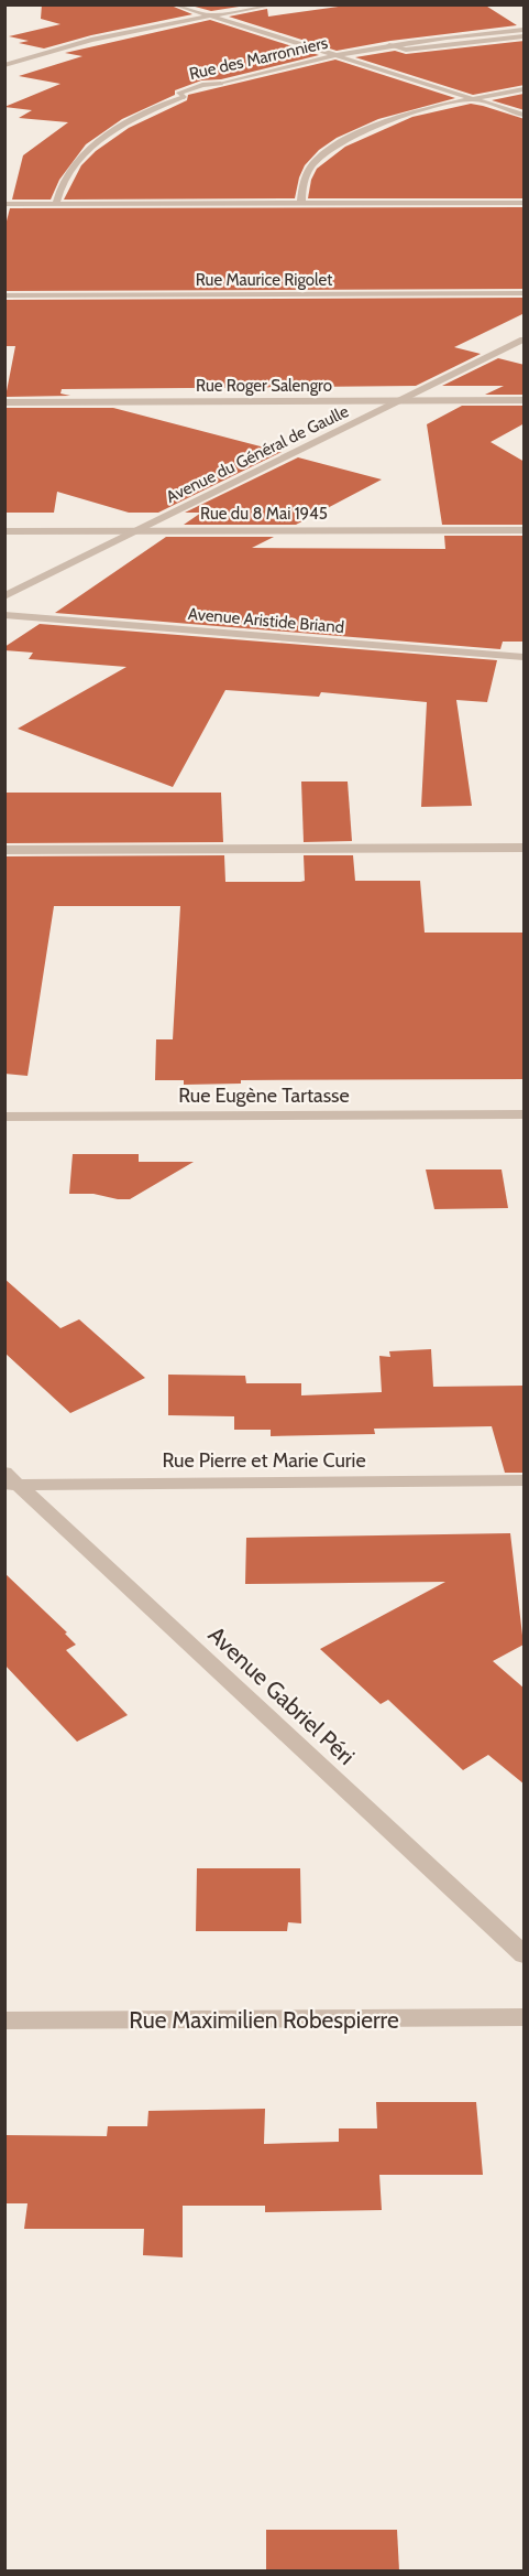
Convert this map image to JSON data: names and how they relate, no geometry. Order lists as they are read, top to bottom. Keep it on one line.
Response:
{"streets":{"street":["Rue des Marronniers","Rue Maurice Rigolet","Rue Roger Salengro","Avenue du Général de Gaulle","Rue du 8 Mai 1945","Avenue Aristide Briand","Rue Eugène Tartasse","Rue Pierre et Marie Curie","Avenue Gabriel Péri","Rue Maximilien Robespierre"]},"crossings":[["Rue Roger Salengro","Avenue du Général de Gaulle"],["Avenue du Général de Gaulle","Rue du 8 Mai 1945"],["Rue Pierre et Marie Curie","Avenue Gabriel Péri"]]}
